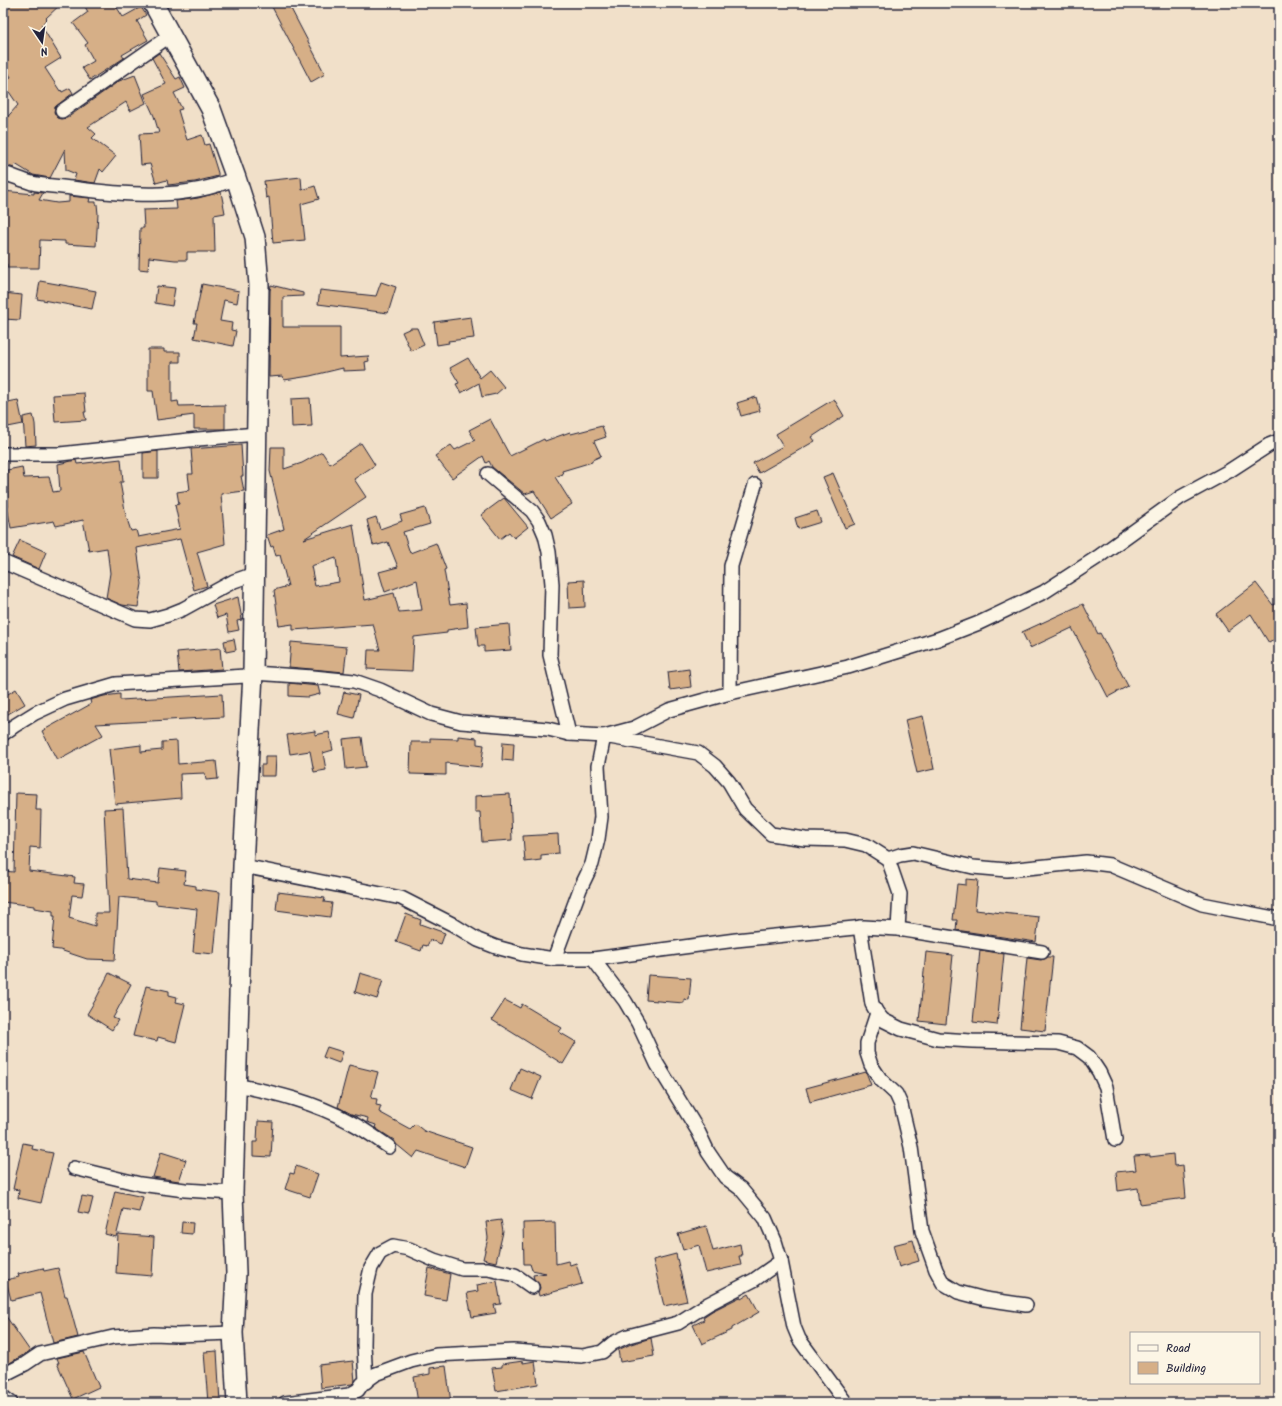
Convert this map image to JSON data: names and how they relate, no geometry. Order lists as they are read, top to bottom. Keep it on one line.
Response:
{"legend":["Road","Building"],"north":"bottom"}
